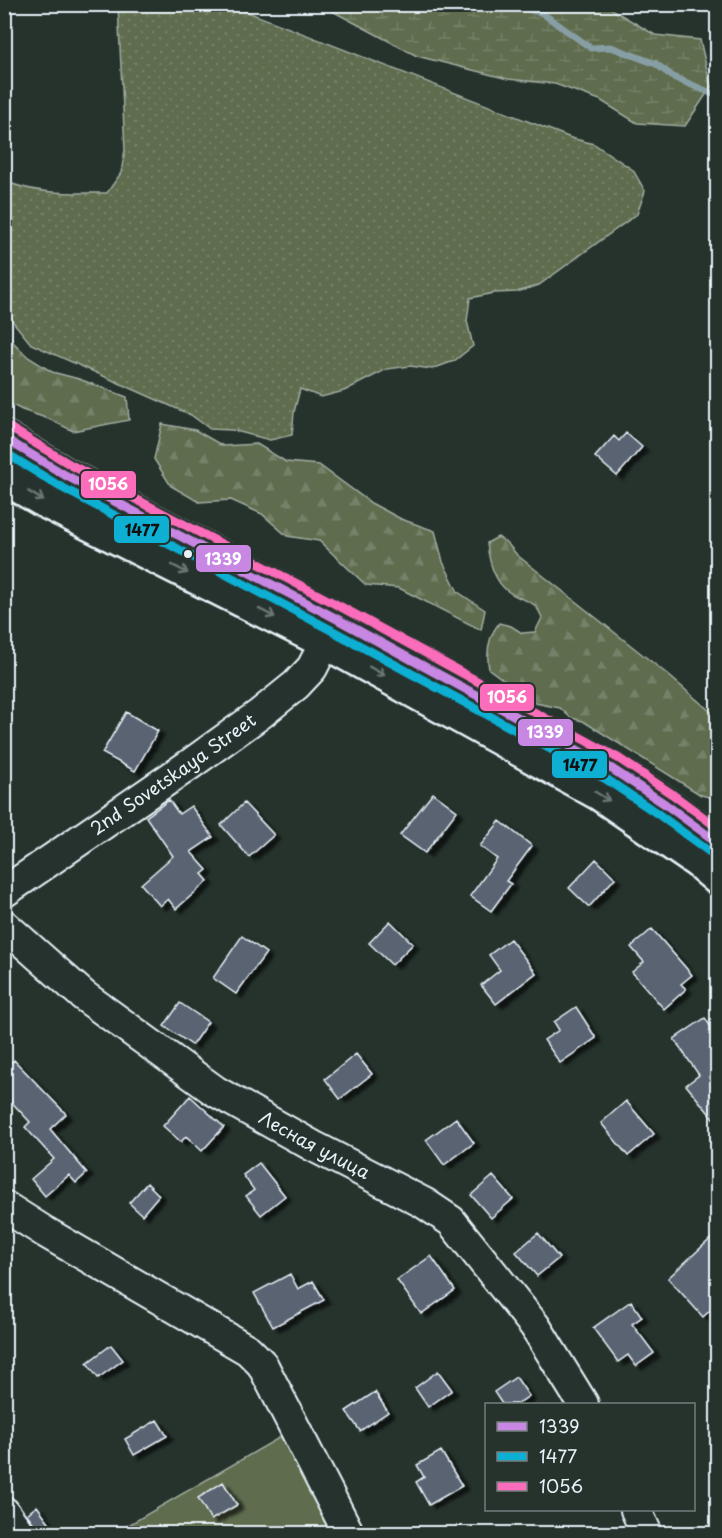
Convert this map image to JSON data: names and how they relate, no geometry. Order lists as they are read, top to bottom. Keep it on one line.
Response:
{"streets":{"street":["2nd Sovetskaya Street","Лесная улица"]},"lines":["transit line 1056","transit line 1339","transit line 1477"],"legend":["1339","1477","1056"]}
